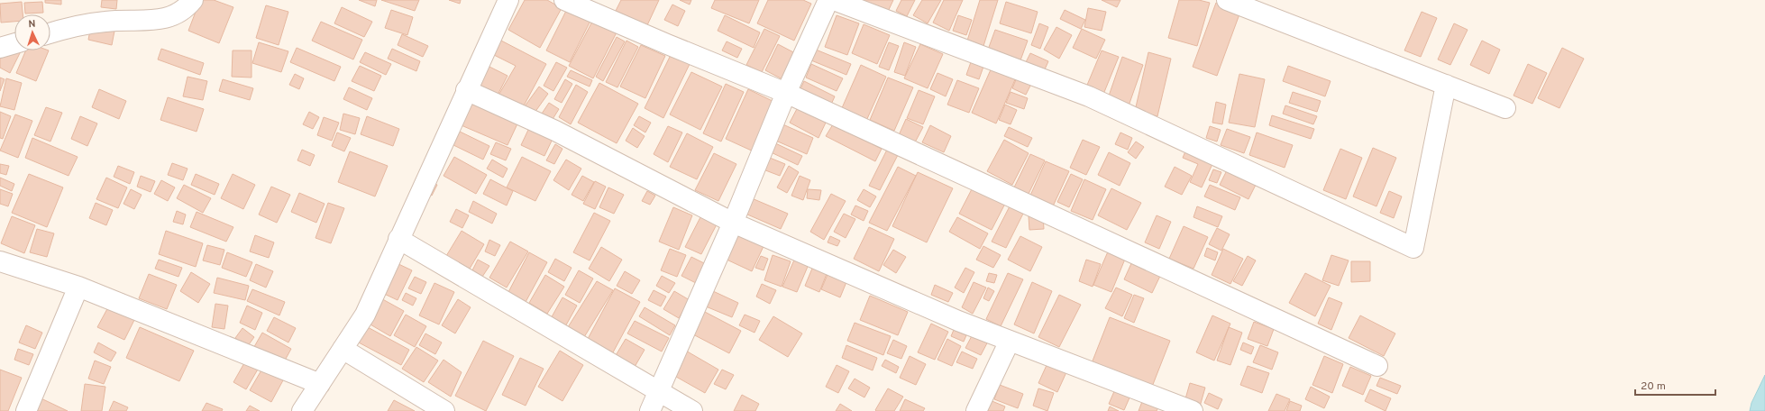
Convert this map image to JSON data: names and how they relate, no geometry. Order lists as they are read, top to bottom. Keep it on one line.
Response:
{"scale_bar":"20 m","north":"top"}
